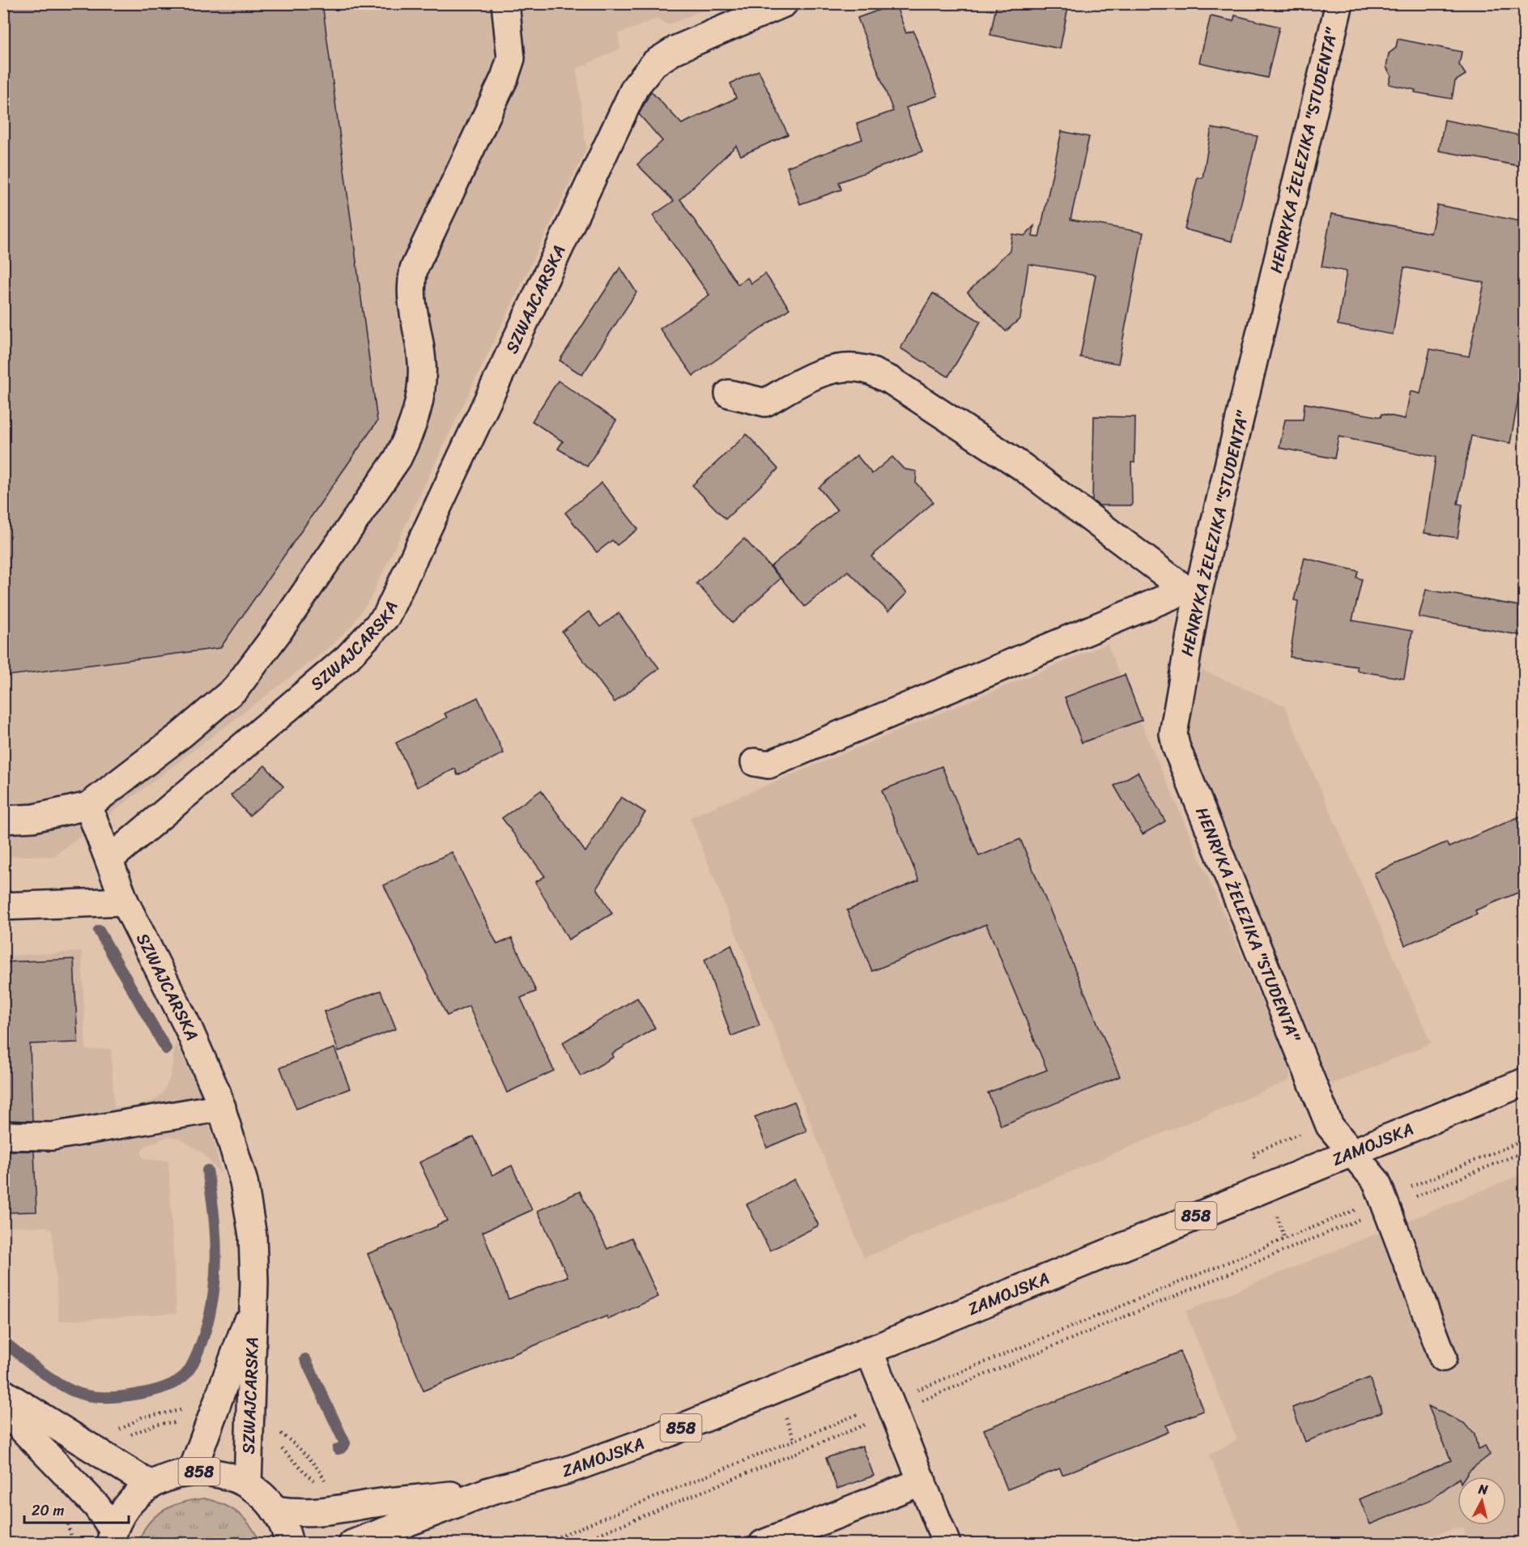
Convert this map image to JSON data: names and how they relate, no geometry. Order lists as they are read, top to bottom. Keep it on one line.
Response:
{"streets":{"street":["HENRYKA ŻELEZIKA \"STUDENTA\"","SZWAJCARSKA","ZAMOJSKA","858"]},"crossings":[["HENRYKA ŻELEZIKA \"STUDENTA\"","ZAMOJSKA"],["SZWAJCARSKA","858"],["ZAMOJSKA","858"]],"scale_bar":"20 m","north":"top"}
